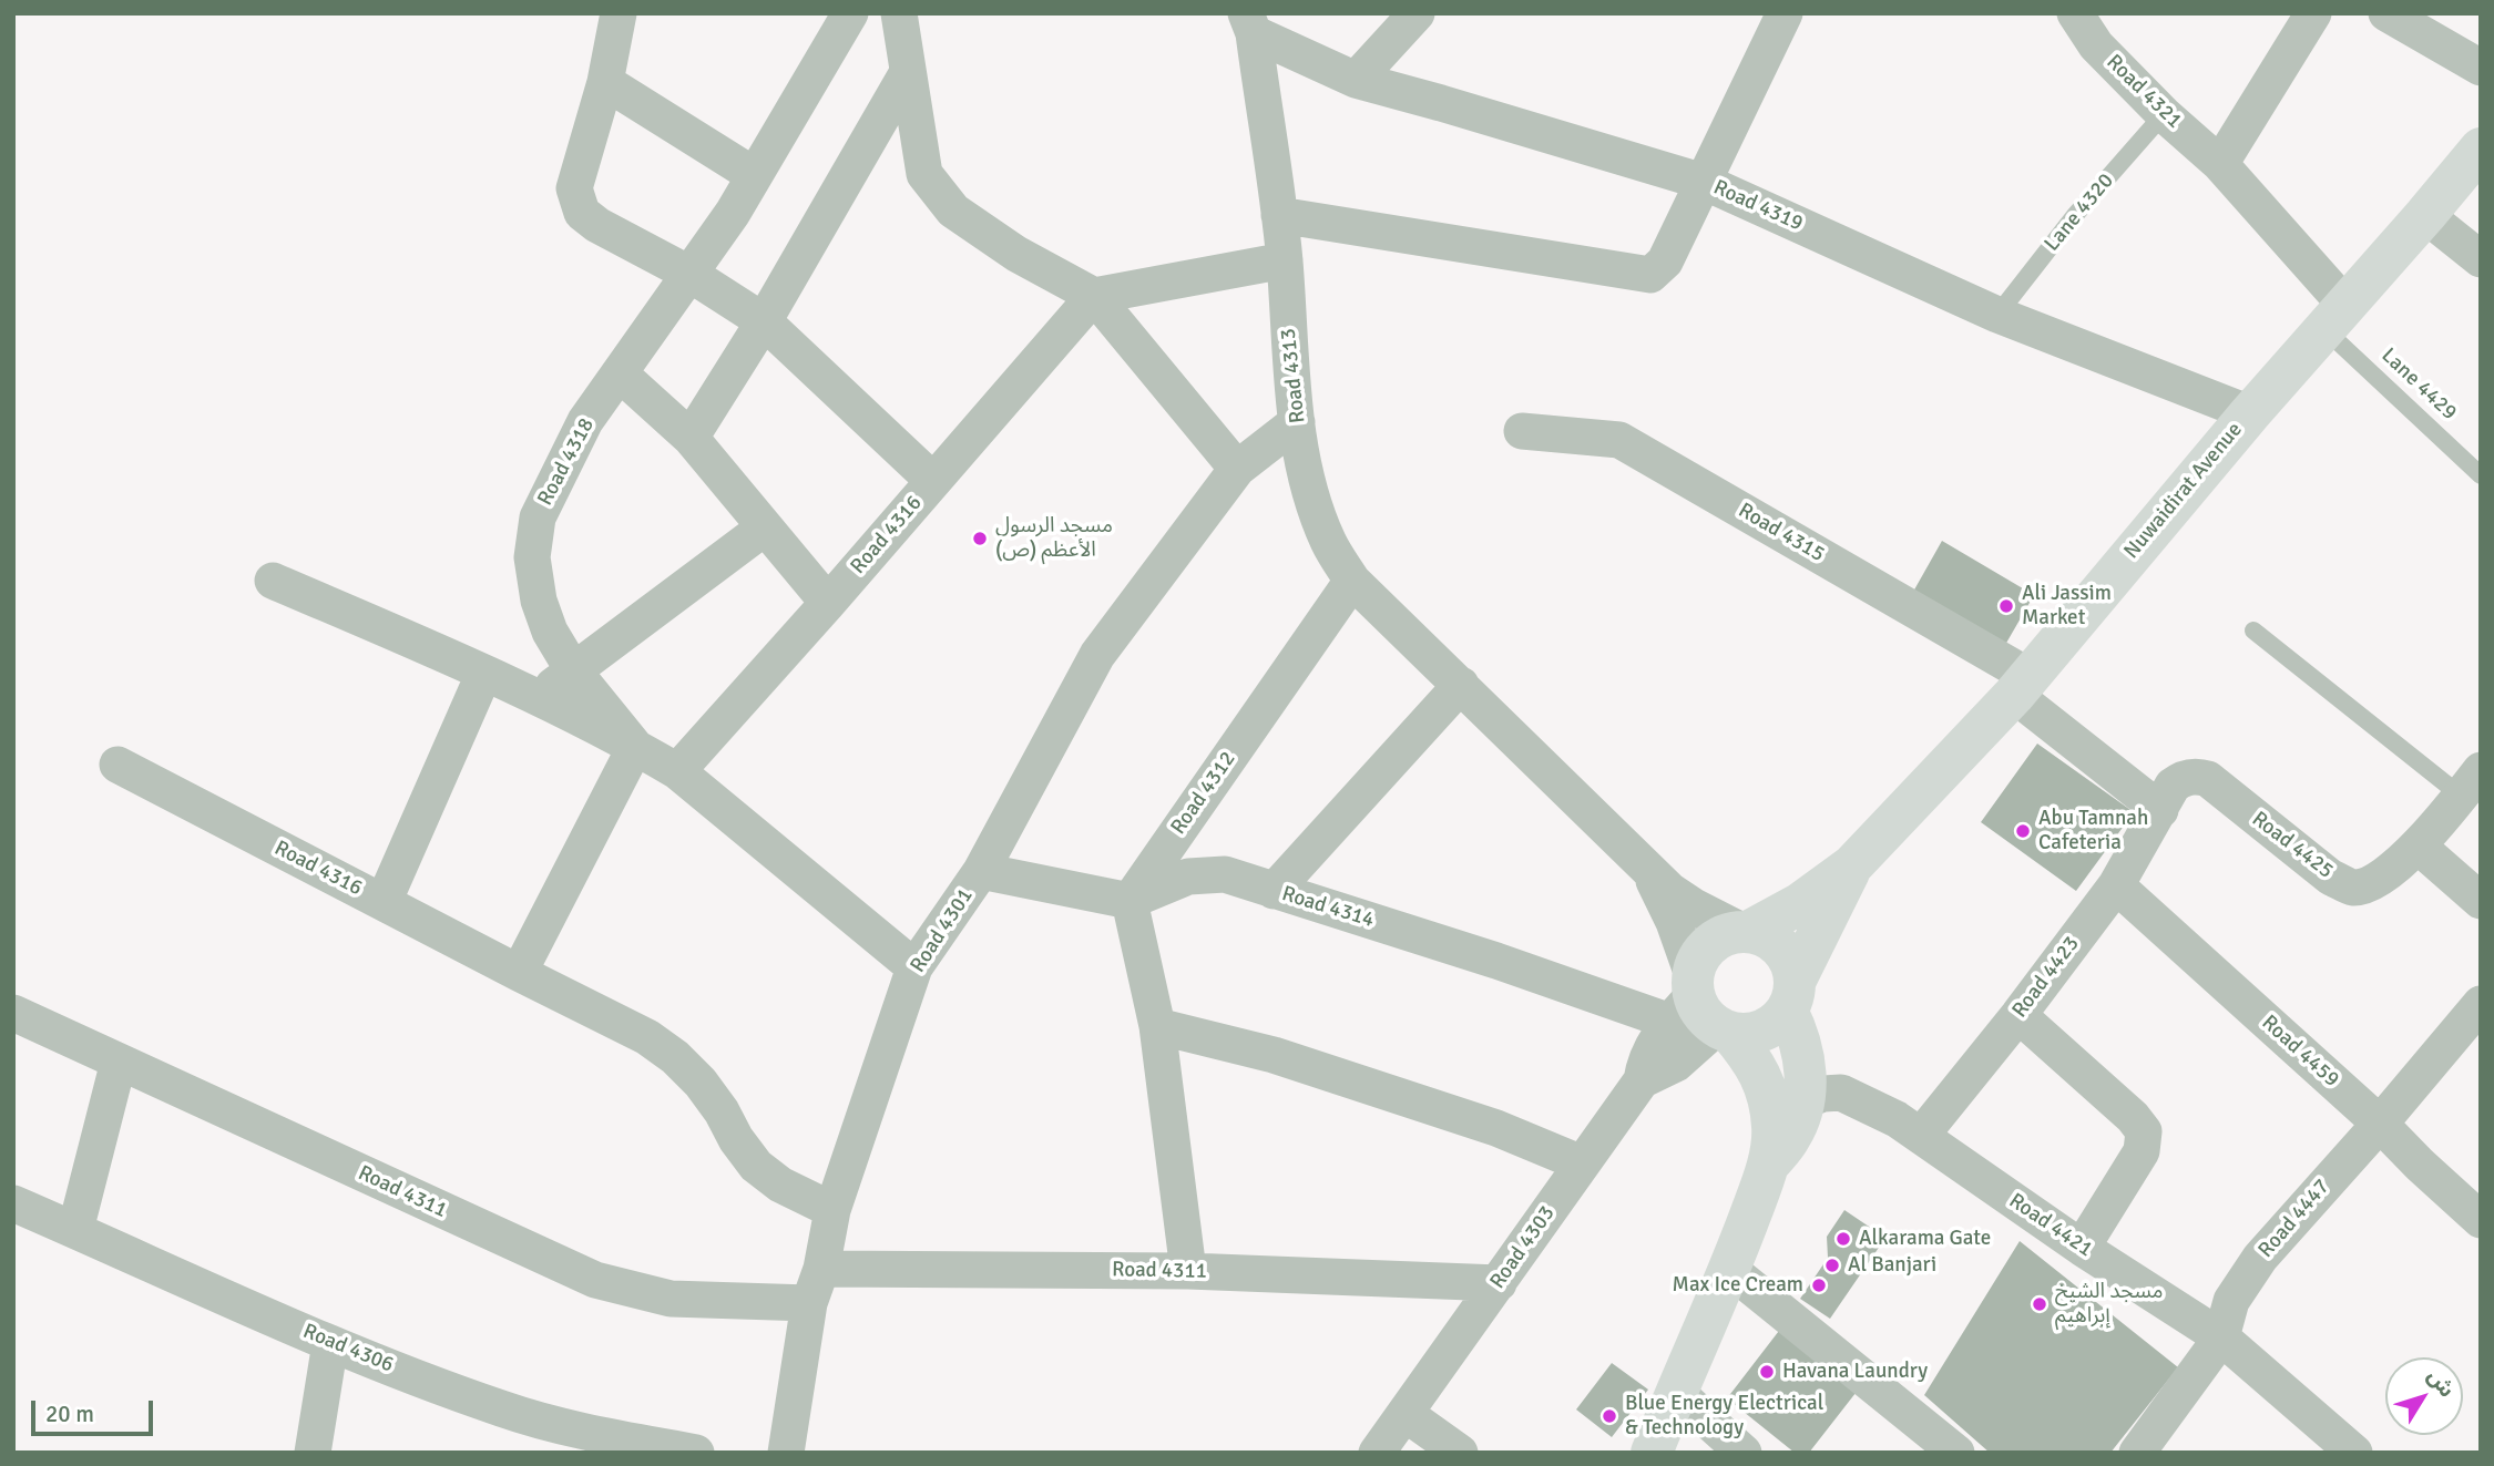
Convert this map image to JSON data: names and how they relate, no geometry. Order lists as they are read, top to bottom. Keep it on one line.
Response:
{"streets":{"street":["Road 4321","Road 4319","Road 4313","Road 4318","Nuwaidirat Avenue","Road 4315","Road 4316","Road 4312","Road 4425","Road 4314","Road 4301","Road 4423","Road 4459","Road 4311","Road 4447","Road 4421","Road 4303","Road 4306"],"lane":["Lane 4320","Lane 4429"]},"crossings":[["Road 4321","Lane 4320"],["Road 4321","Lane 4429"],["Road 4321","Nuwaidirat Avenue"],["Road 4319","Lane 4320"],["Road 4319","Road 4313"],["Road 4319","Nuwaidirat Avenue"],["Road 4313","Nuwaidirat Avenue"],["Road 4313","Road 4312"],["Road 4313","Road 4314"],["Road 4313","Road 4301"],["Road 4313","Road 4303"],["Lane 4429","Nuwaidirat Avenue"],["Road 4318","Road 4316"],["Road 4318","Road 4301"],["Nuwaidirat Avenue","Road 4315"],["Nuwaidirat Avenue","Road 4314"],["Nuwaidirat Avenue","Road 4303"],["Road 4315","Road 4425"],["Road 4315","Road 4423"],["Road 4316","Road 4301"],["Road 4312","Road 4314"],["Road 4425","Road 4423"],["Road 4314","Road 4303"],["Road 4301","Road 4311"],["Road 4423","Road 4459"],["Road 4423","Road 4421"],["Road 4459","Road 4447"],["Road 4311","Road 4303"],["Road 4447","Road 4421"]],"places":["مسجد الرسول الأعظم (ص)","Ali Jassim Market","Abu Tamnah Cafeteria","Alkarama Gate","Al Banjari","Max Ice Cream","مسجد الشيخ إبراهيم","Havana Laundry","Blue Energy Electrical & Technology"],"scale_bar":"20 m","north":"top right"}
